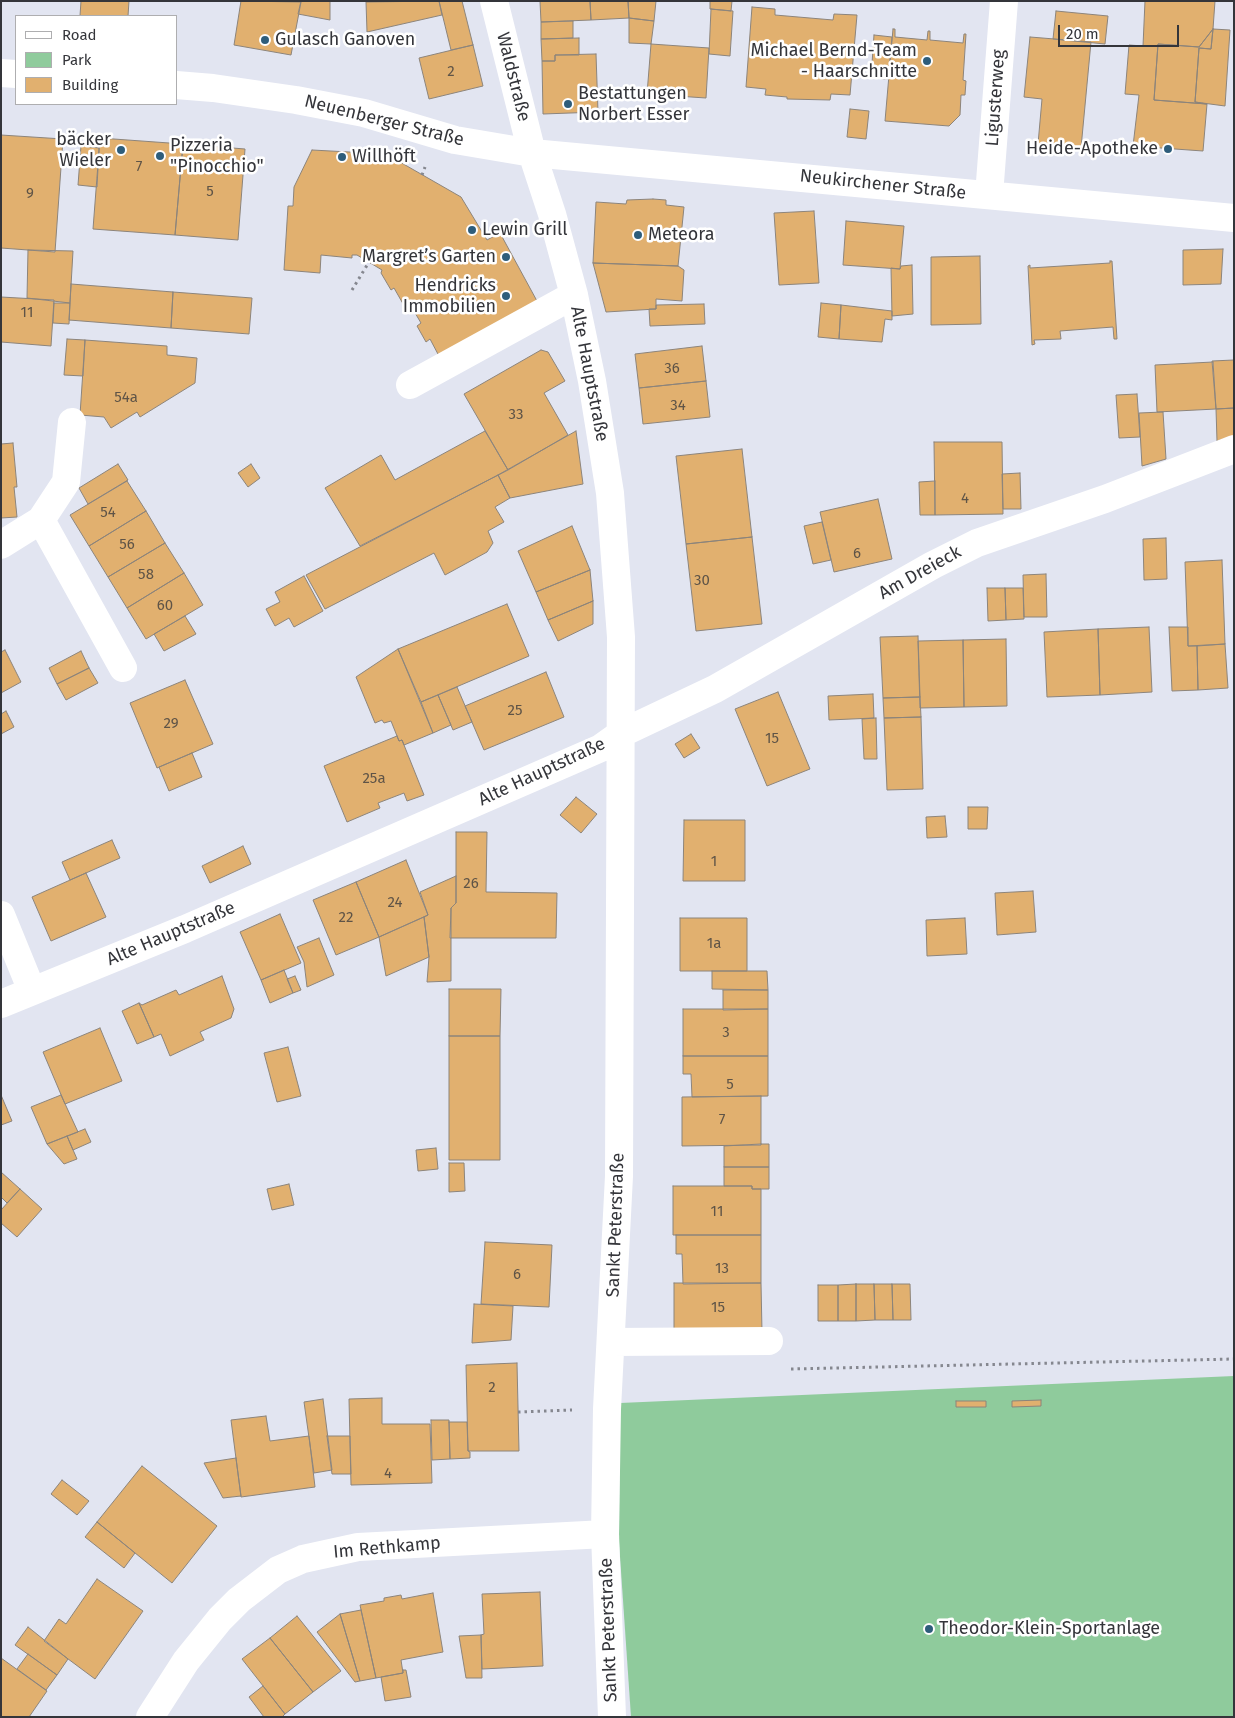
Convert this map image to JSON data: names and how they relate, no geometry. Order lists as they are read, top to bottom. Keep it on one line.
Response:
{"streets":{"street":["Waldstraße","Ligusterweg","Neuenberger Straße","Neukirchener Straße","Alte Hauptstraße","Am Dreieck","Sankt Peterstraße","Im Rethkamp"]},"crossings":[["Waldstraße","Neuenberger Straße"],["Waldstraße","Neukirchener Straße"],["Waldstraße","Alte Hauptstraße"],["Ligusterweg","Neukirchener Straße"],["Neuenberger Straße","Neukirchener Straße"],["Neuenberger Straße","Alte Hauptstraße"],["Neukirchener Straße","Alte Hauptstraße"],["Alte Hauptstraße","Am Dreieck"],["Alte Hauptstraße","Sankt Peterstraße"],["Am Dreieck","Sankt Peterstraße"],["Sankt Peterstraße","Im Rethkamp"]],"places":["Gulasch Ganoven","Michael Bernd-Team - Haarschnitte","Bestattungen Norbert Esser","Heide-Apotheke","bäcker Wieler","Pizzeria \"Pinocchio\"","Willhöft","Lewin Grill","Meteora","Margret’s Garten","Hendricks Immobilien","Theodor-Klein-Sportanlage"],"house_numbers":["2","7","5","9","11","36","54a","34","33","4","54","56","6","58","30","60","25","29","15","25a","1","26","24","22","1a","3","5","7","11","13","6","15","2","4"],"legend":["Road","Park","Building"],"scale_bar":"20 m"}
